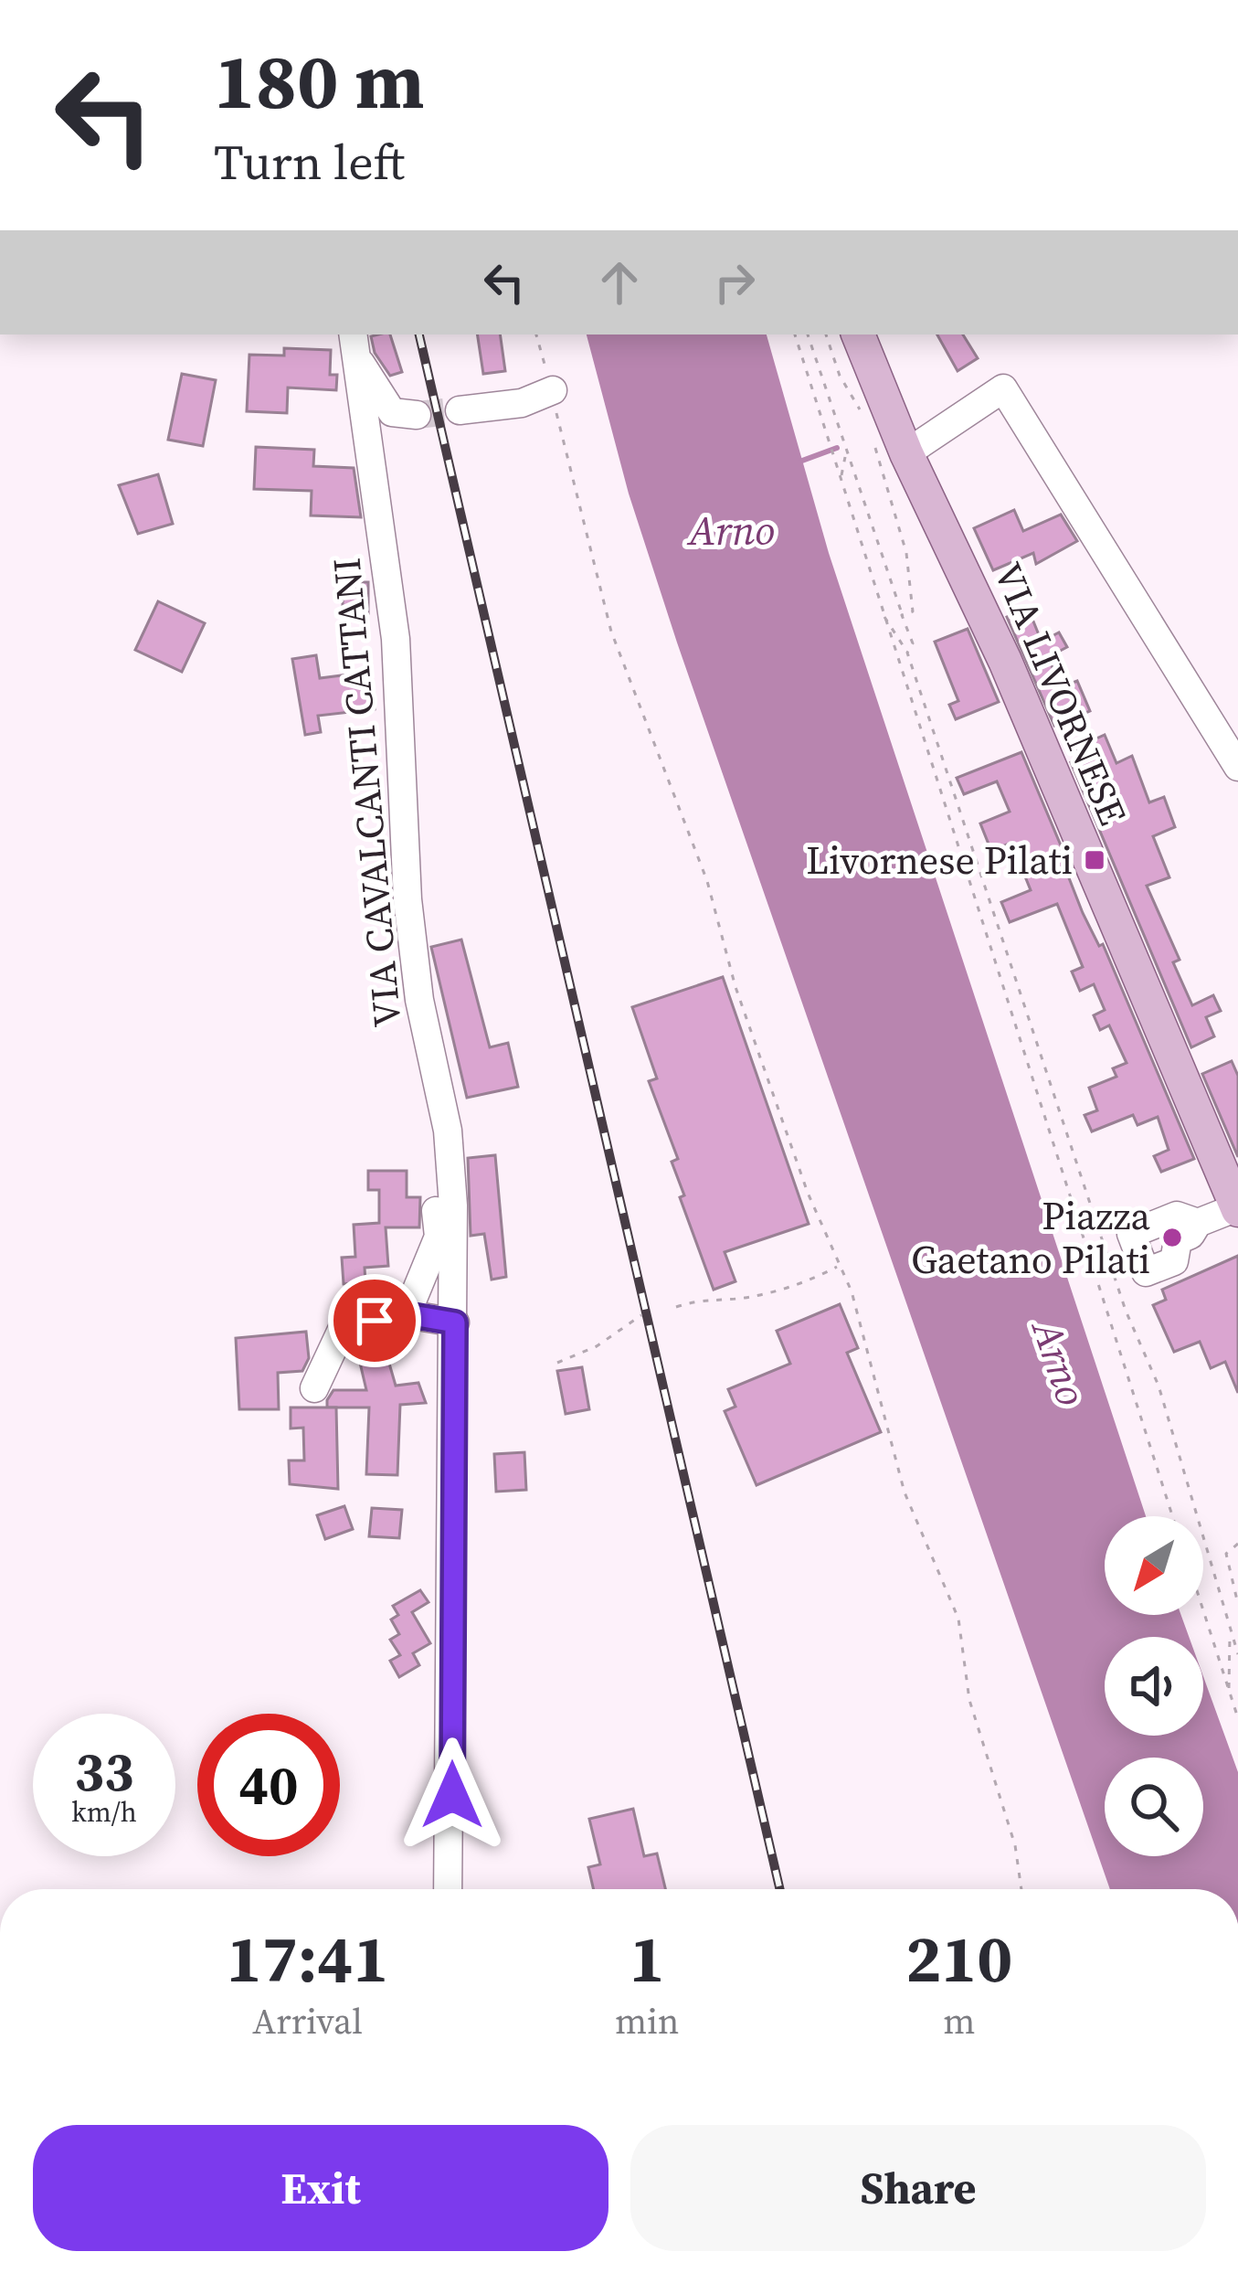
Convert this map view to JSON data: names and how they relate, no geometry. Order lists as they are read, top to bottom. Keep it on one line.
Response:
{"streets":{"main road":["VIA LIVORNESE"],"street":["VIA CAVALCANTI CATTANI"]},"water":["Arno"],"places":{"transit":["Livornese Pilati"],"other":["Piazza Gaetano Pilati"]},"north":"bottom left","page":{"turn":["180 m","Turn left"],"speed":"33 km/h","limit":"40","eta":["17:41","Arrival","1","min","210","m"],"buttons":["Exit","Share"]}}
